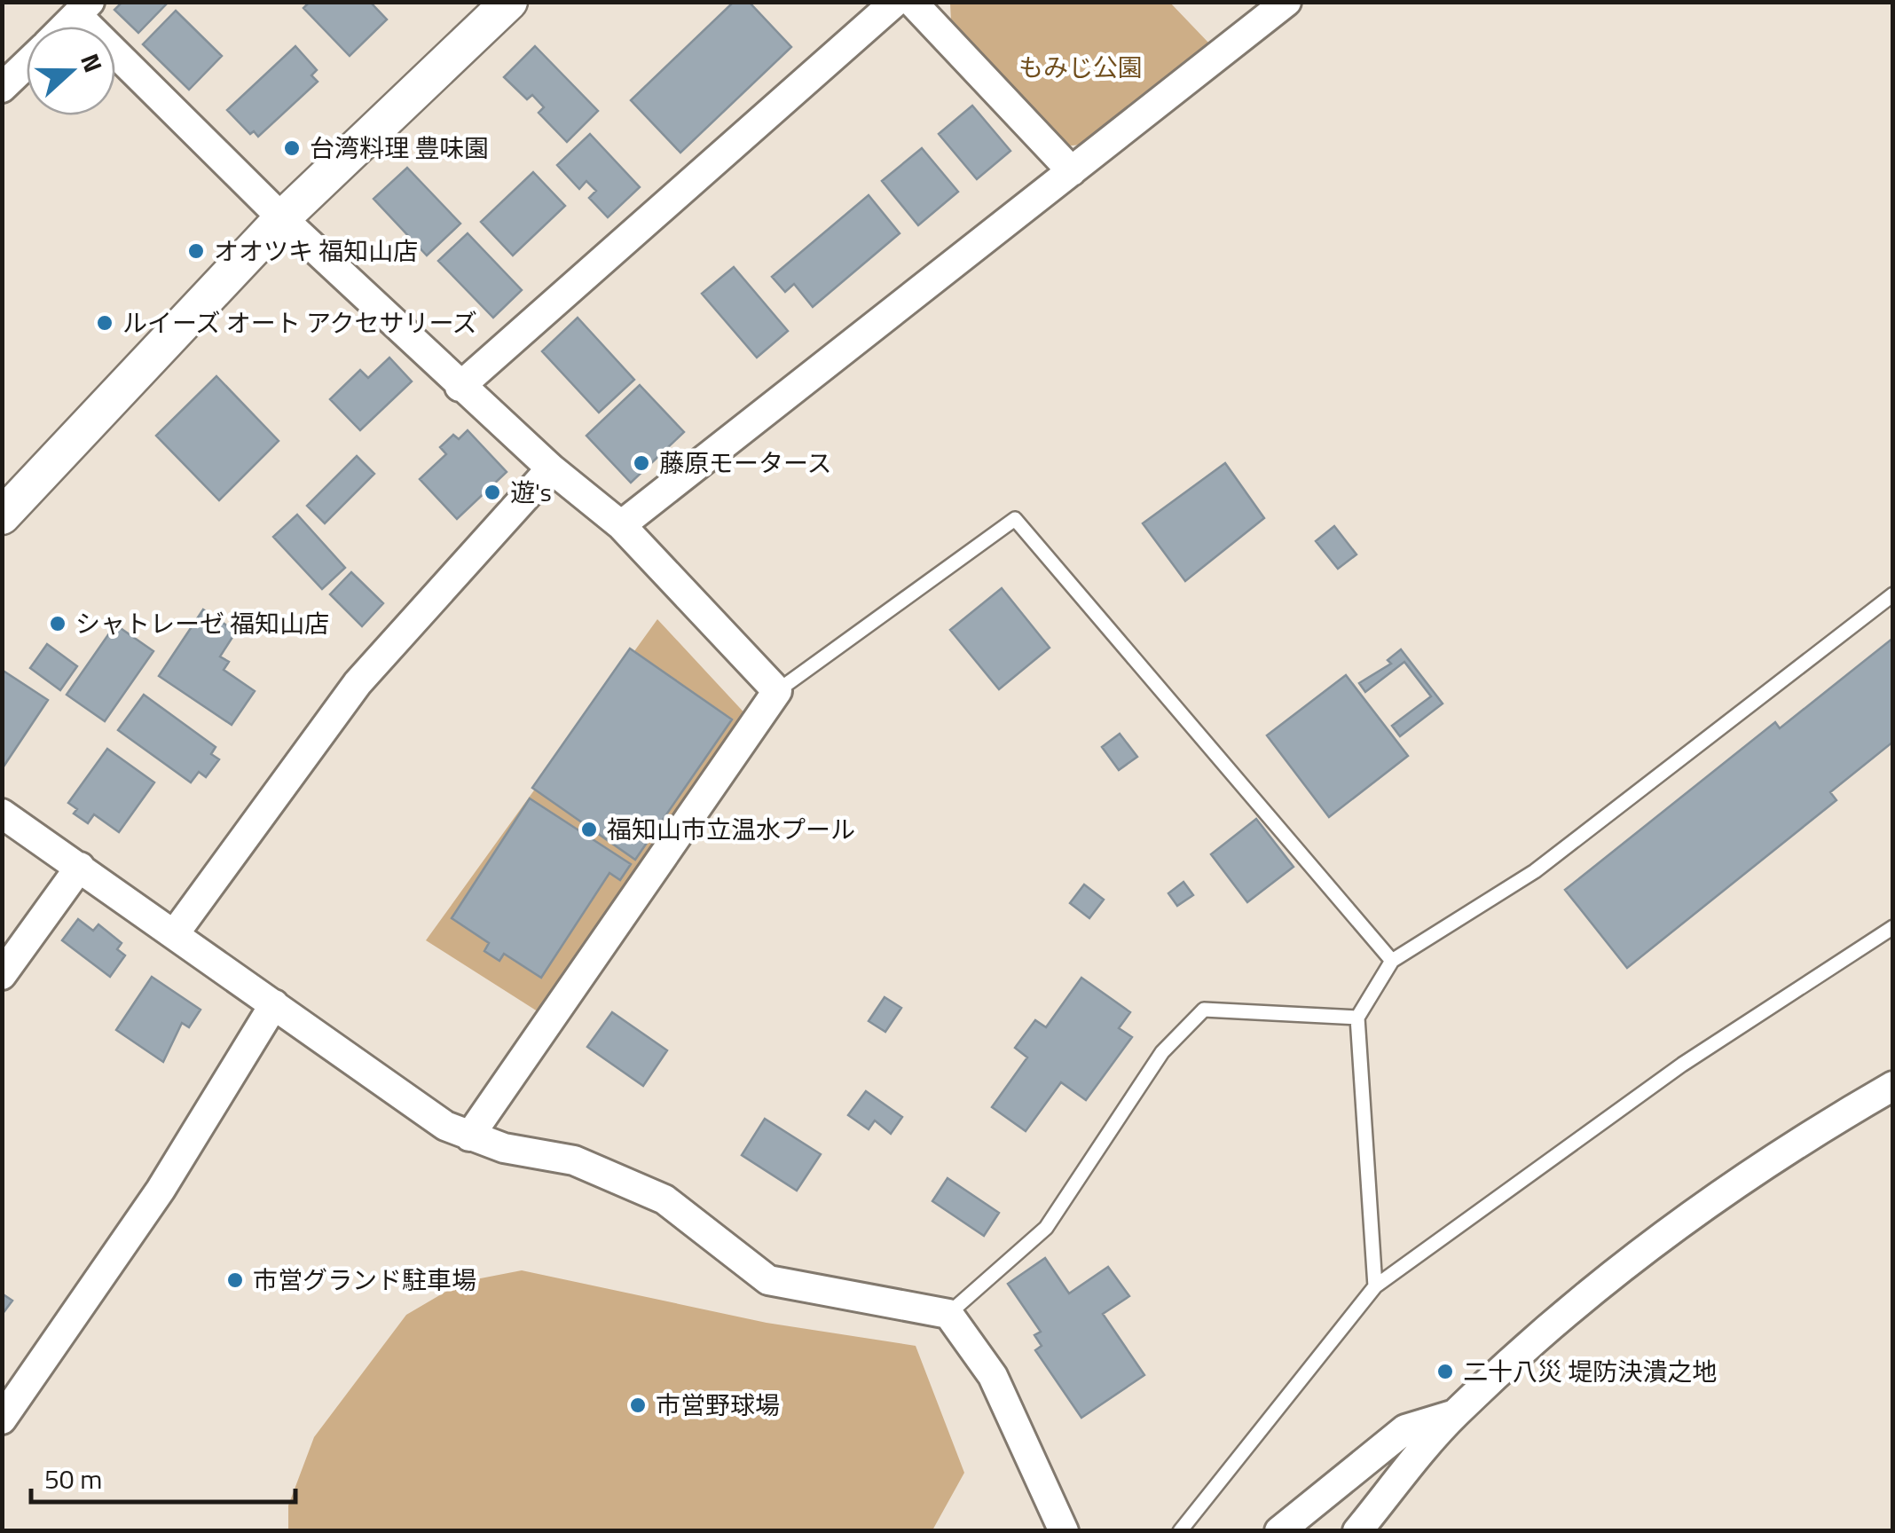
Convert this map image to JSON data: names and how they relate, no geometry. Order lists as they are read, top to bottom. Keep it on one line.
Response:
{"parks":["もみじ公園"],"places":["台湾料理 豊味園","オオツキ 福知山店","ルイーズ オート アクセサリーズ","藤原モータース","遊's","シャトレーゼ 福知山店","福知山市立温水プール","市営グランド駐車場","二十八災 堤防決潰之地","市営野球場"],"scale_bar":"50 m","north":"right"}
